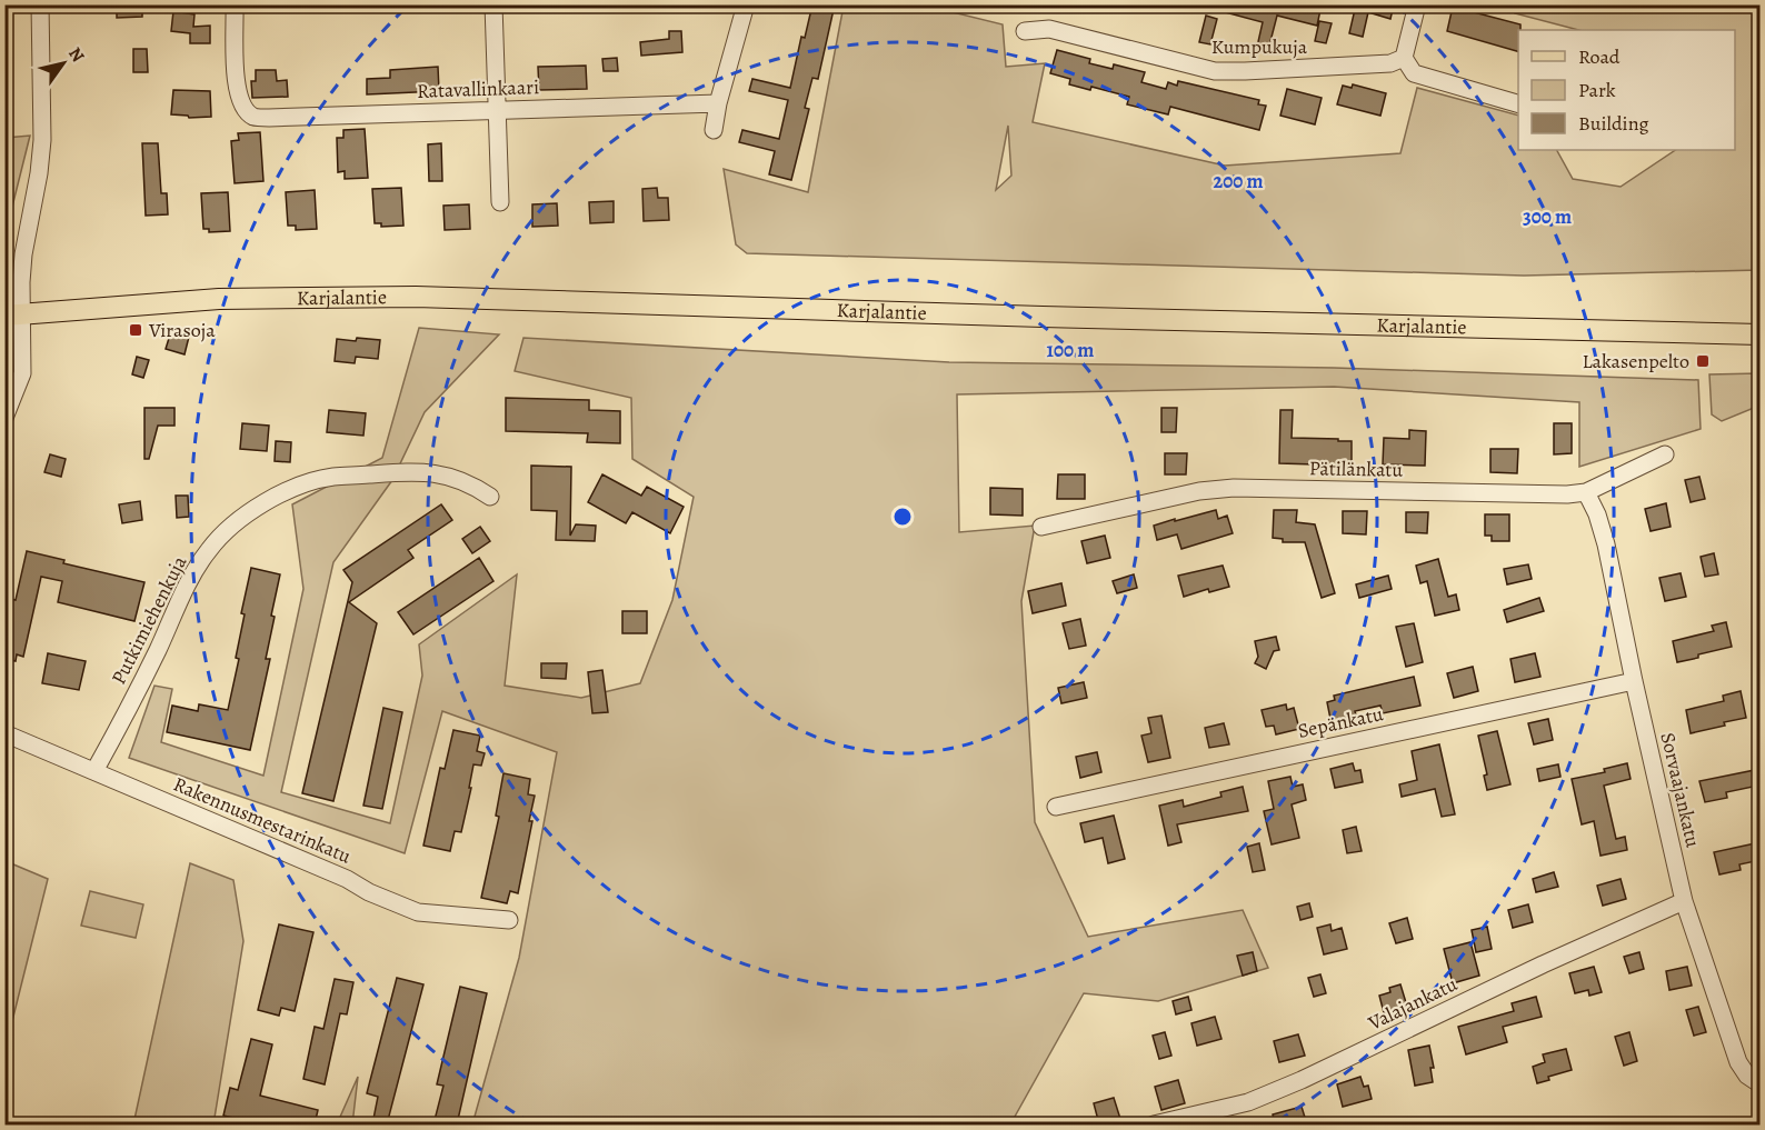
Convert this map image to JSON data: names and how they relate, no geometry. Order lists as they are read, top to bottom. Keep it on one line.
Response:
{"streets":{"main road":["Karjalantie"],"street":["Kumpukuja","Ratavallinkaari","Pätilänkatu","Putkimiehenkuja","Sepänkatu","Sorvaajankatu","Rakennusmestarinkatu","Valajankatu"]},"crossings":[["Pätilänkatu","Sorvaajankatu"],["Putkimiehenkuja","Rakennusmestarinkatu"],["Sepänkatu","Sorvaajankatu"],["Sorvaajankatu","Valajankatu"]],"places":{"transit":["Virasoja","Lakasenpelto"]},"legend":["Road","Park","Building"],"north":"top right","rings":["200 m","300 m","100 m"]}
